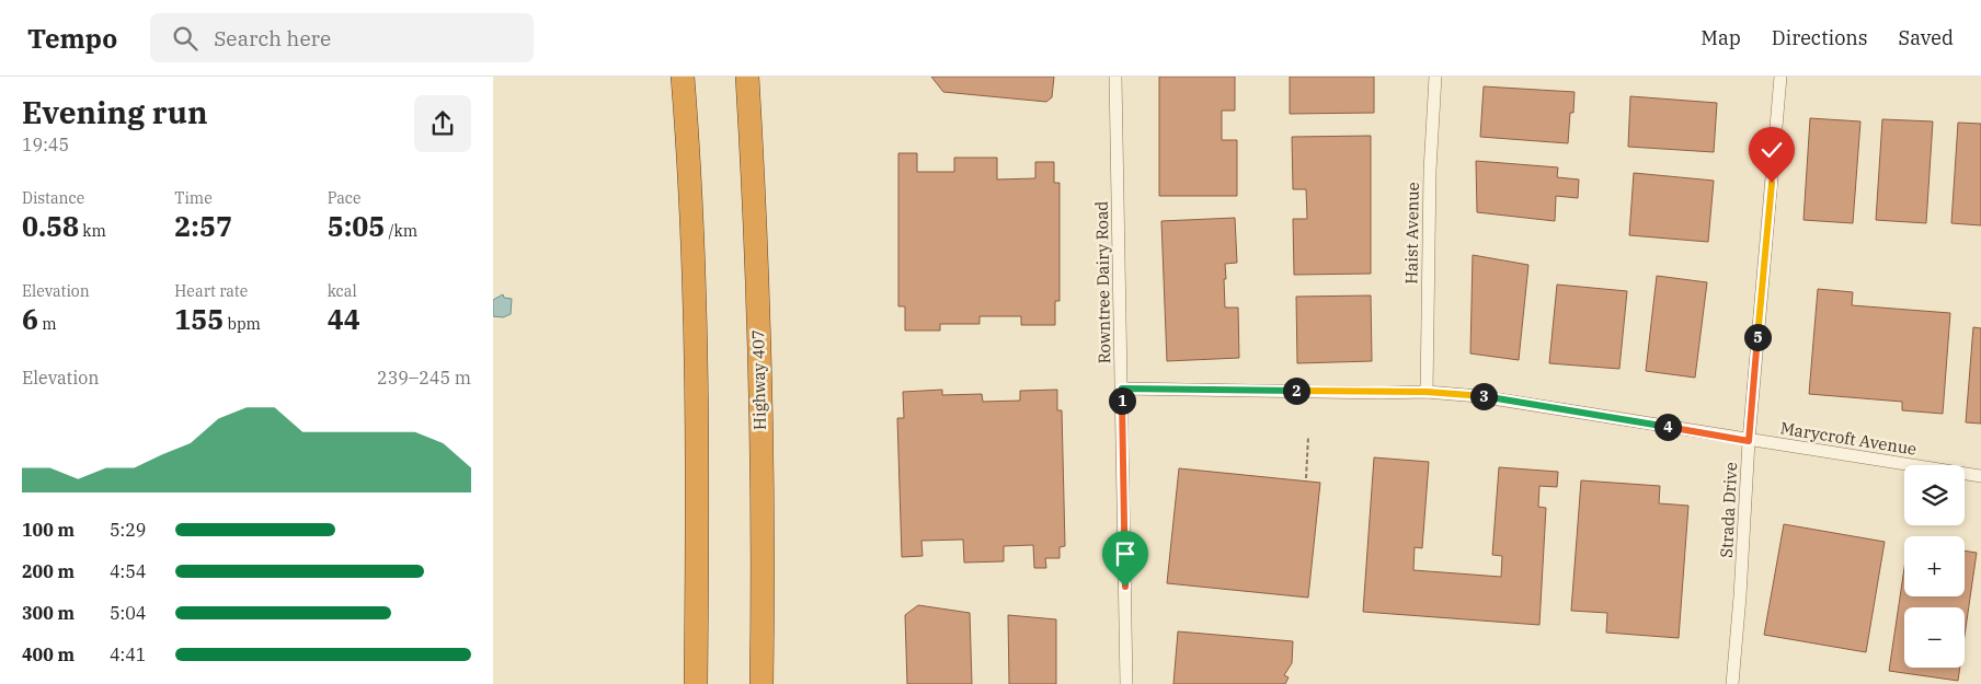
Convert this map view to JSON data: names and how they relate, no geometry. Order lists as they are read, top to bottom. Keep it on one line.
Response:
{"streets":{"highway":["Highway 407"],"street":["Haist Avenue","Rowntree Dairy Road","Marycroft Avenue","Strada Drive"]},"crossings":[["Haist Avenue","Marycroft Avenue"],["Rowntree Dairy Road","Marycroft Avenue"],["Marycroft Avenue","Strada Drive"]],"page":{"header":"Tempo","search":"Search here","nav":["Map","Directions","Saved"],"heading":["Evening run","19:45"],"stats":[["Distance","0.58 km"],["Time","2:57"],["Pace","5:05 /km"],["Elevation","6 m"],["Heart rate","155 bpm"],["kcal","44"]],"pins":["5","2","3","1","4"],"chart":["Elevation","239–245 m"],"map_buttons":["+","−"],"list":[{"name":"100 m","note":"5:29"},{"name":"200 m","note":"4:54"},{"name":"300 m","note":"5:04"},{"name":"400 m","note":"4:41"}]}}
